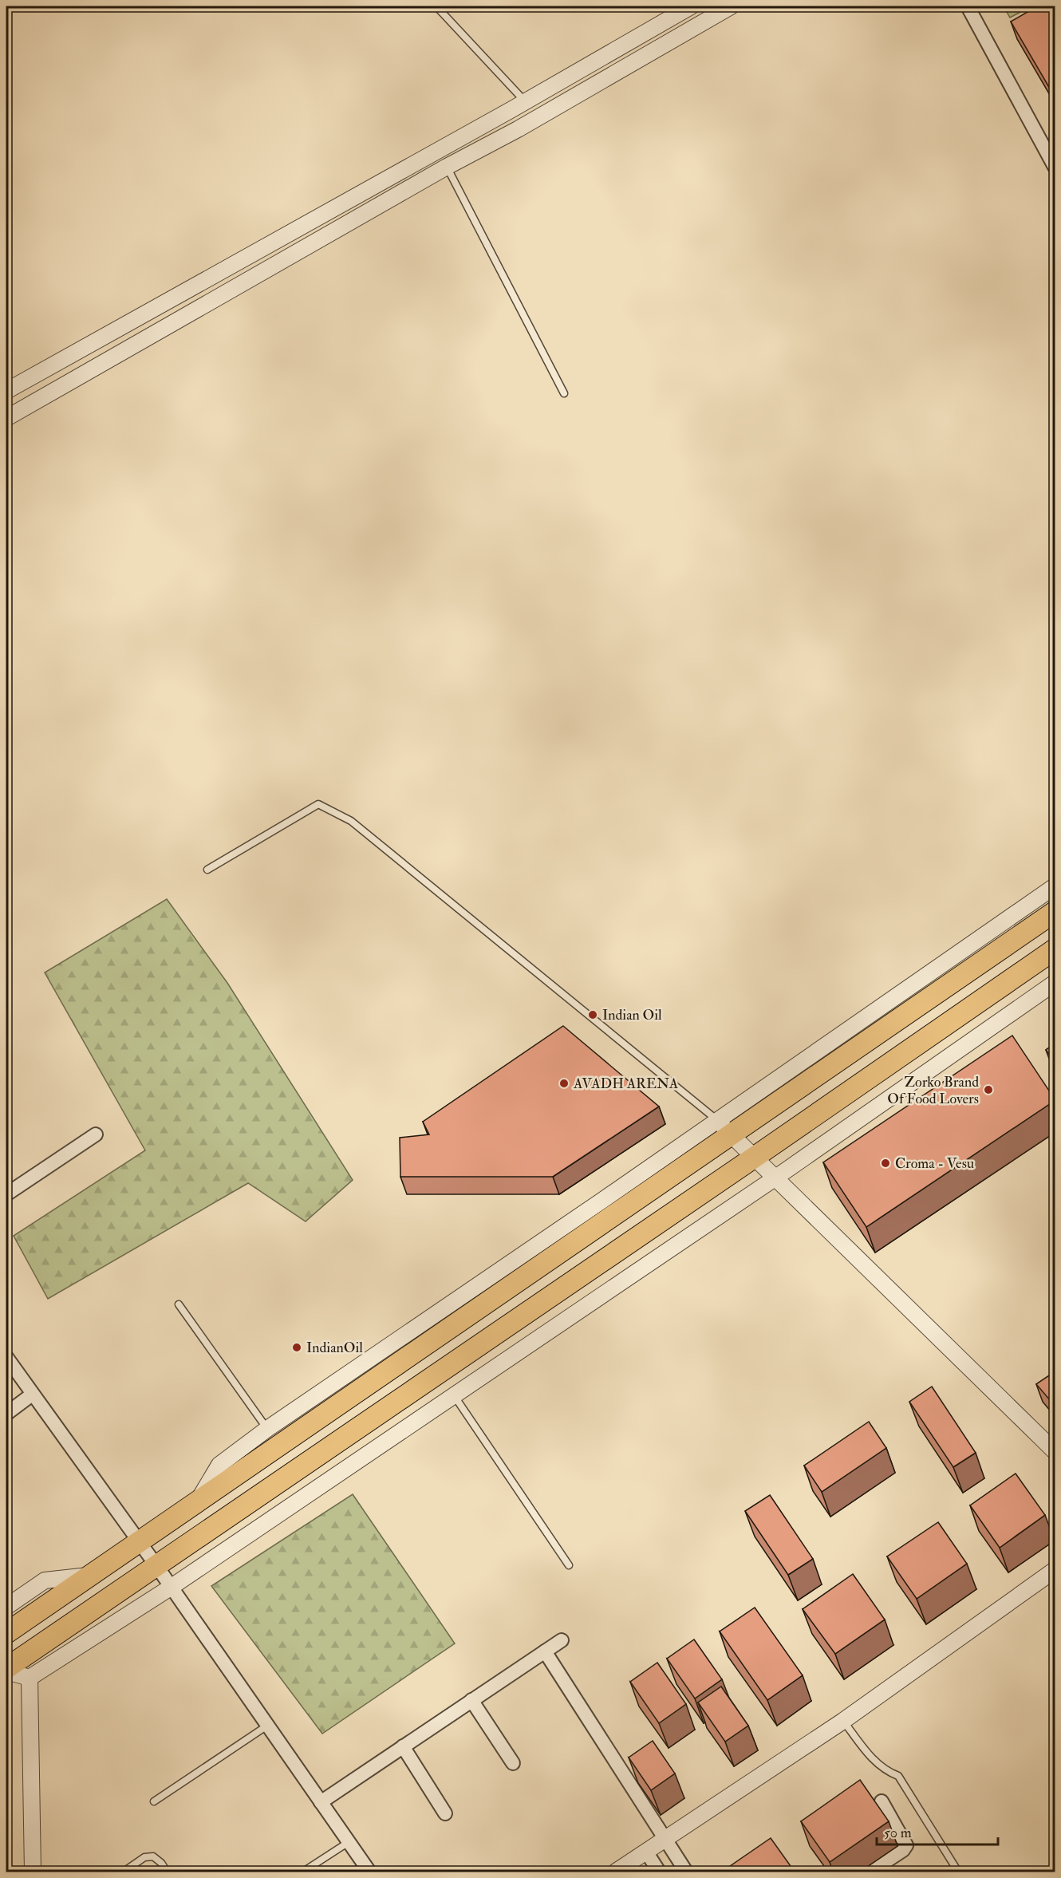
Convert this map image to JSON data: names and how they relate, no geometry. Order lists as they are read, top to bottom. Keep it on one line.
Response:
{"places":["Indian Oil","AVADH ARENA","Zorko Brand Of Food Lovers","Croma - Vesu","IndianOil"],"scale_bar":"50 m"}
